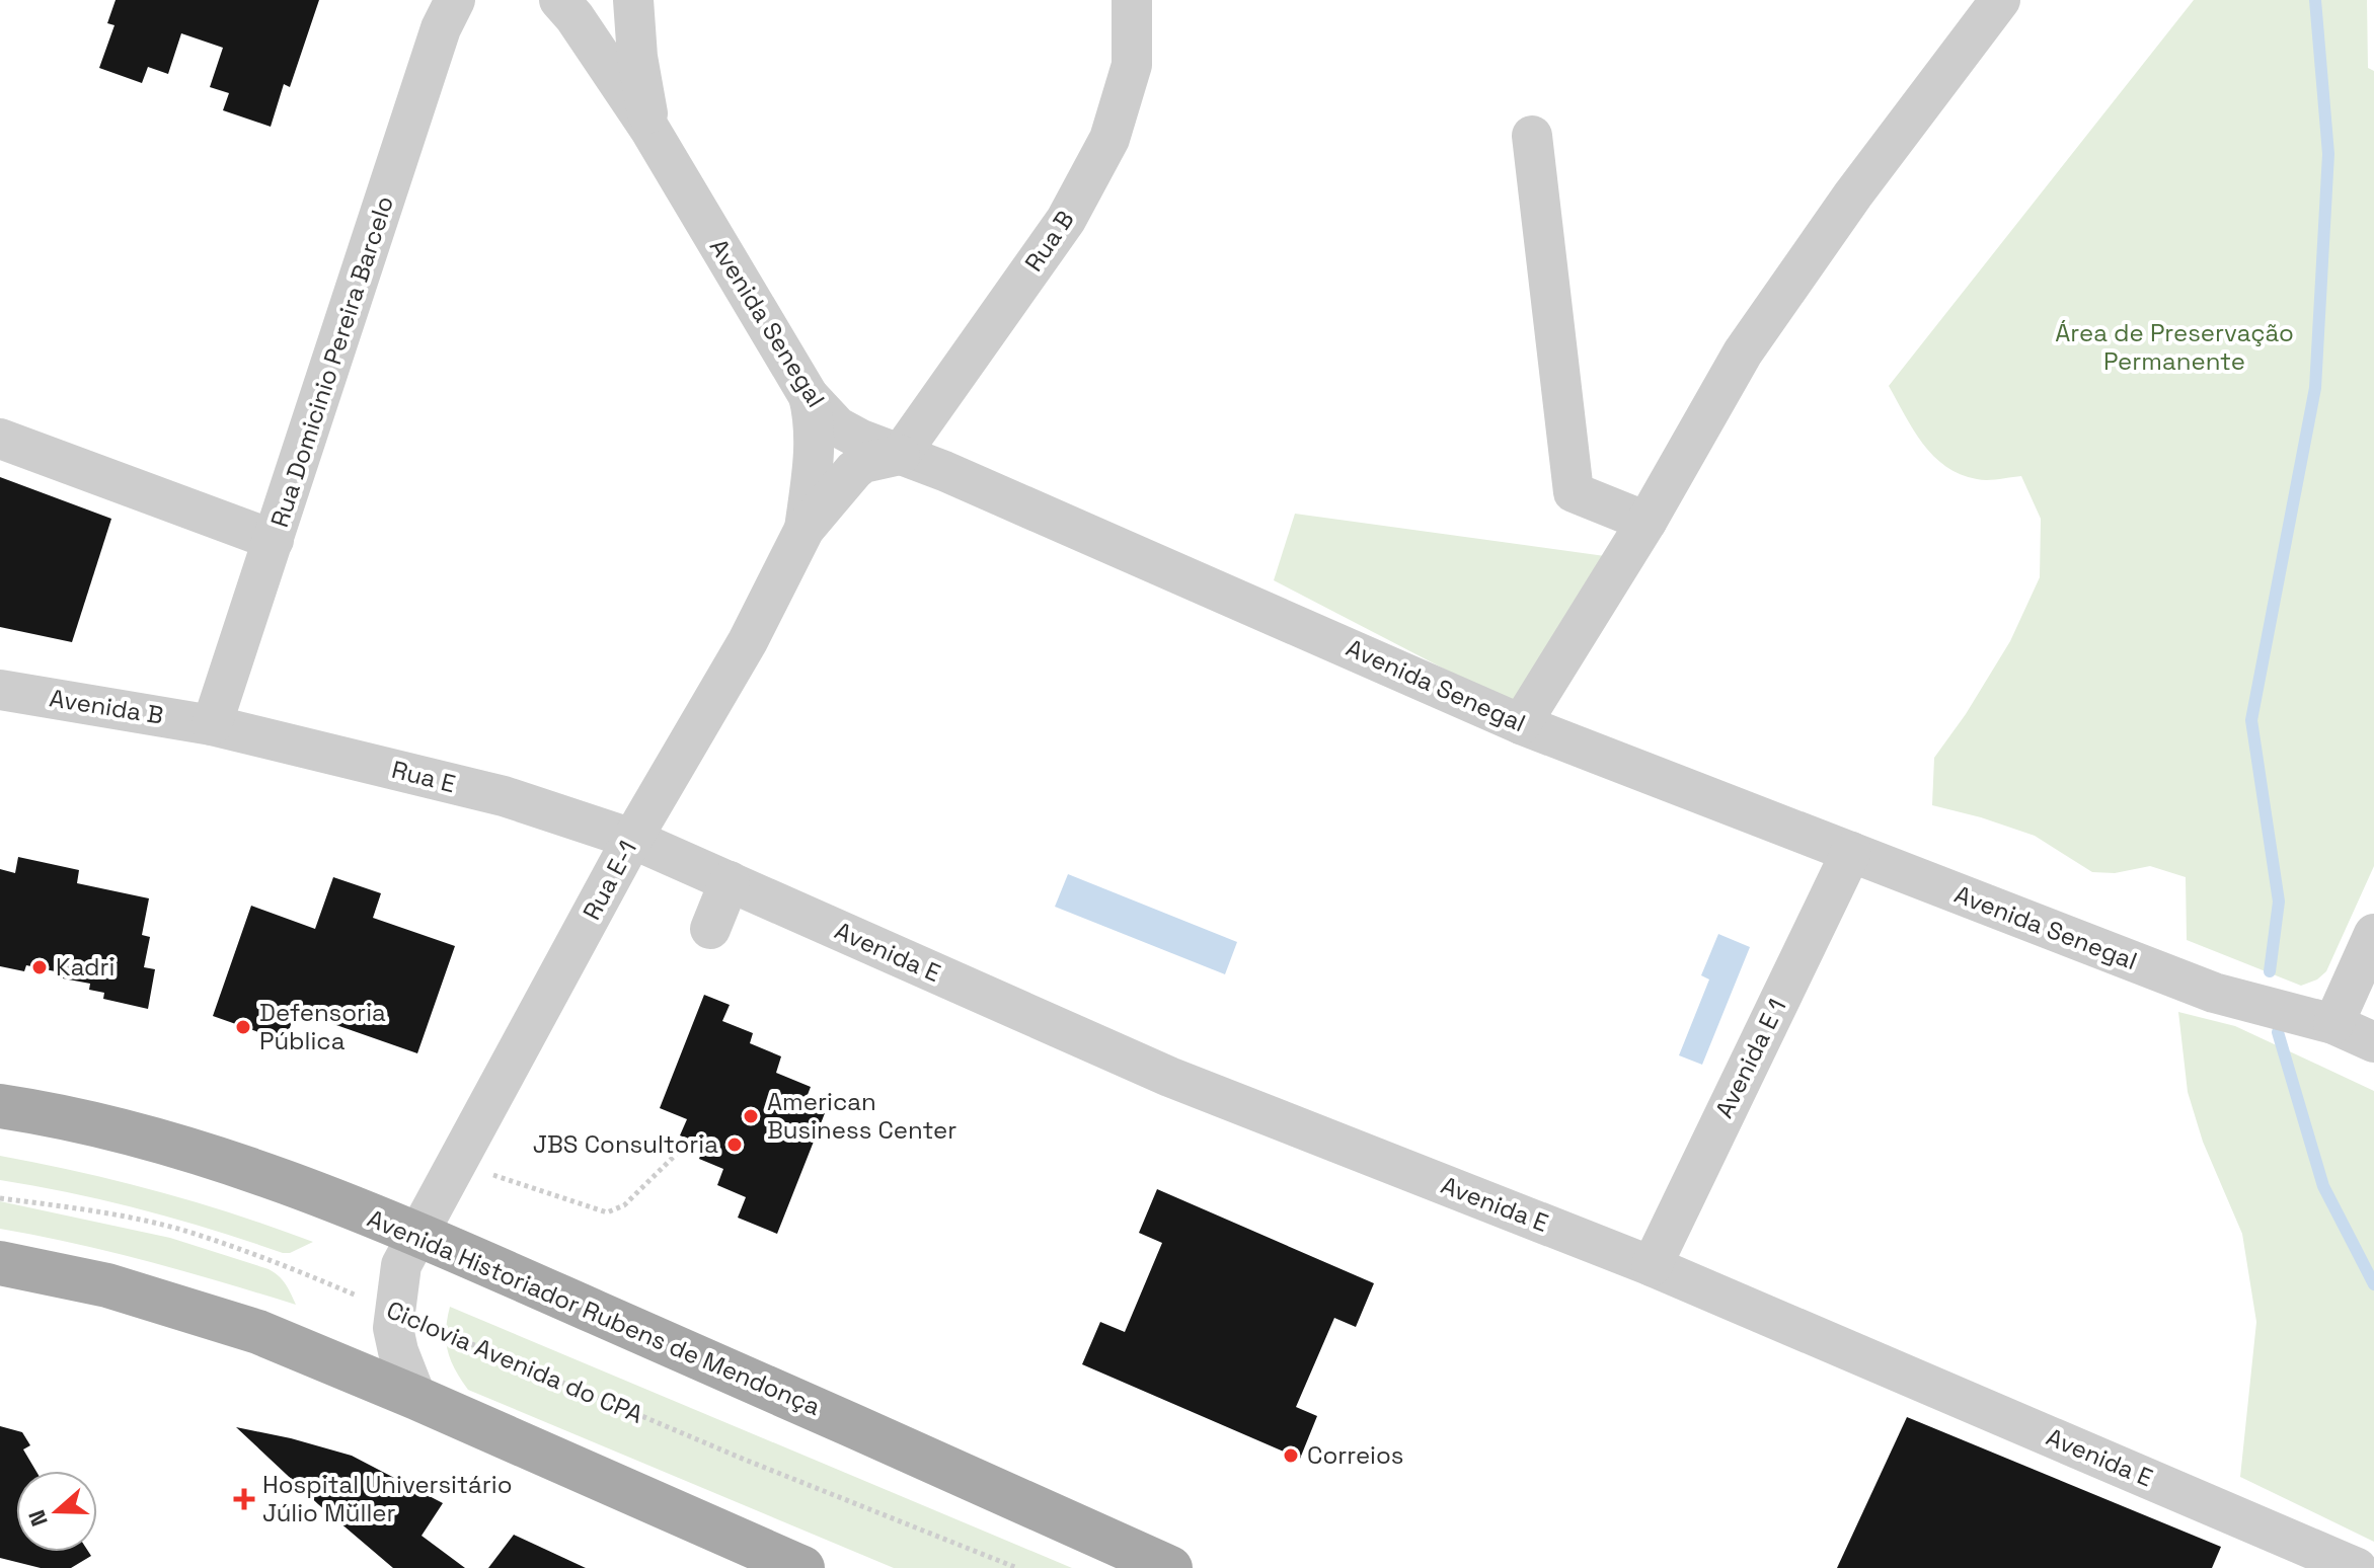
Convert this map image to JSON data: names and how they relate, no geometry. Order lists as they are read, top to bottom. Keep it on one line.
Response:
{"streets":{"main road":["Avenida Historiador Rubens de Mendonça"],"street":["Rua B","Avenida Senegal","Rua Domicinio Pereira Barcelo","Avenida B","Rua E","Rua E-1","Avenida E","Avenida E 1"],"path":["Ciclovia Avenida do CPA"]},"crossings":[["Rua B","Avenida Senegal"],["Rua B","Rua E-1"],["Avenida Senegal","Rua E-1"],["Avenida Senegal","Avenida E 1"],["Rua Domicinio Pereira Barcelo","Avenida B"],["Rua Domicinio Pereira Barcelo","Rua E"],["Avenida B","Rua E"],["Rua E","Rua E-1"],["Rua E","Avenida E"],["Rua E-1","Avenida E"],["Rua E-1","Avenida Historiador Rubens de Mendonça"],["Rua E-1","Ciclovia Avenida do CPA"],["Avenida E","Avenida E 1"]],"parks":["Área de Preservação Permanente"],"places":{"other":["Kadri","Defensoria Pública","American Business Center","JBS Consultoria","Correios"],"health":["Hospital Universitário Júlio Müller"]},"north":"left"}
